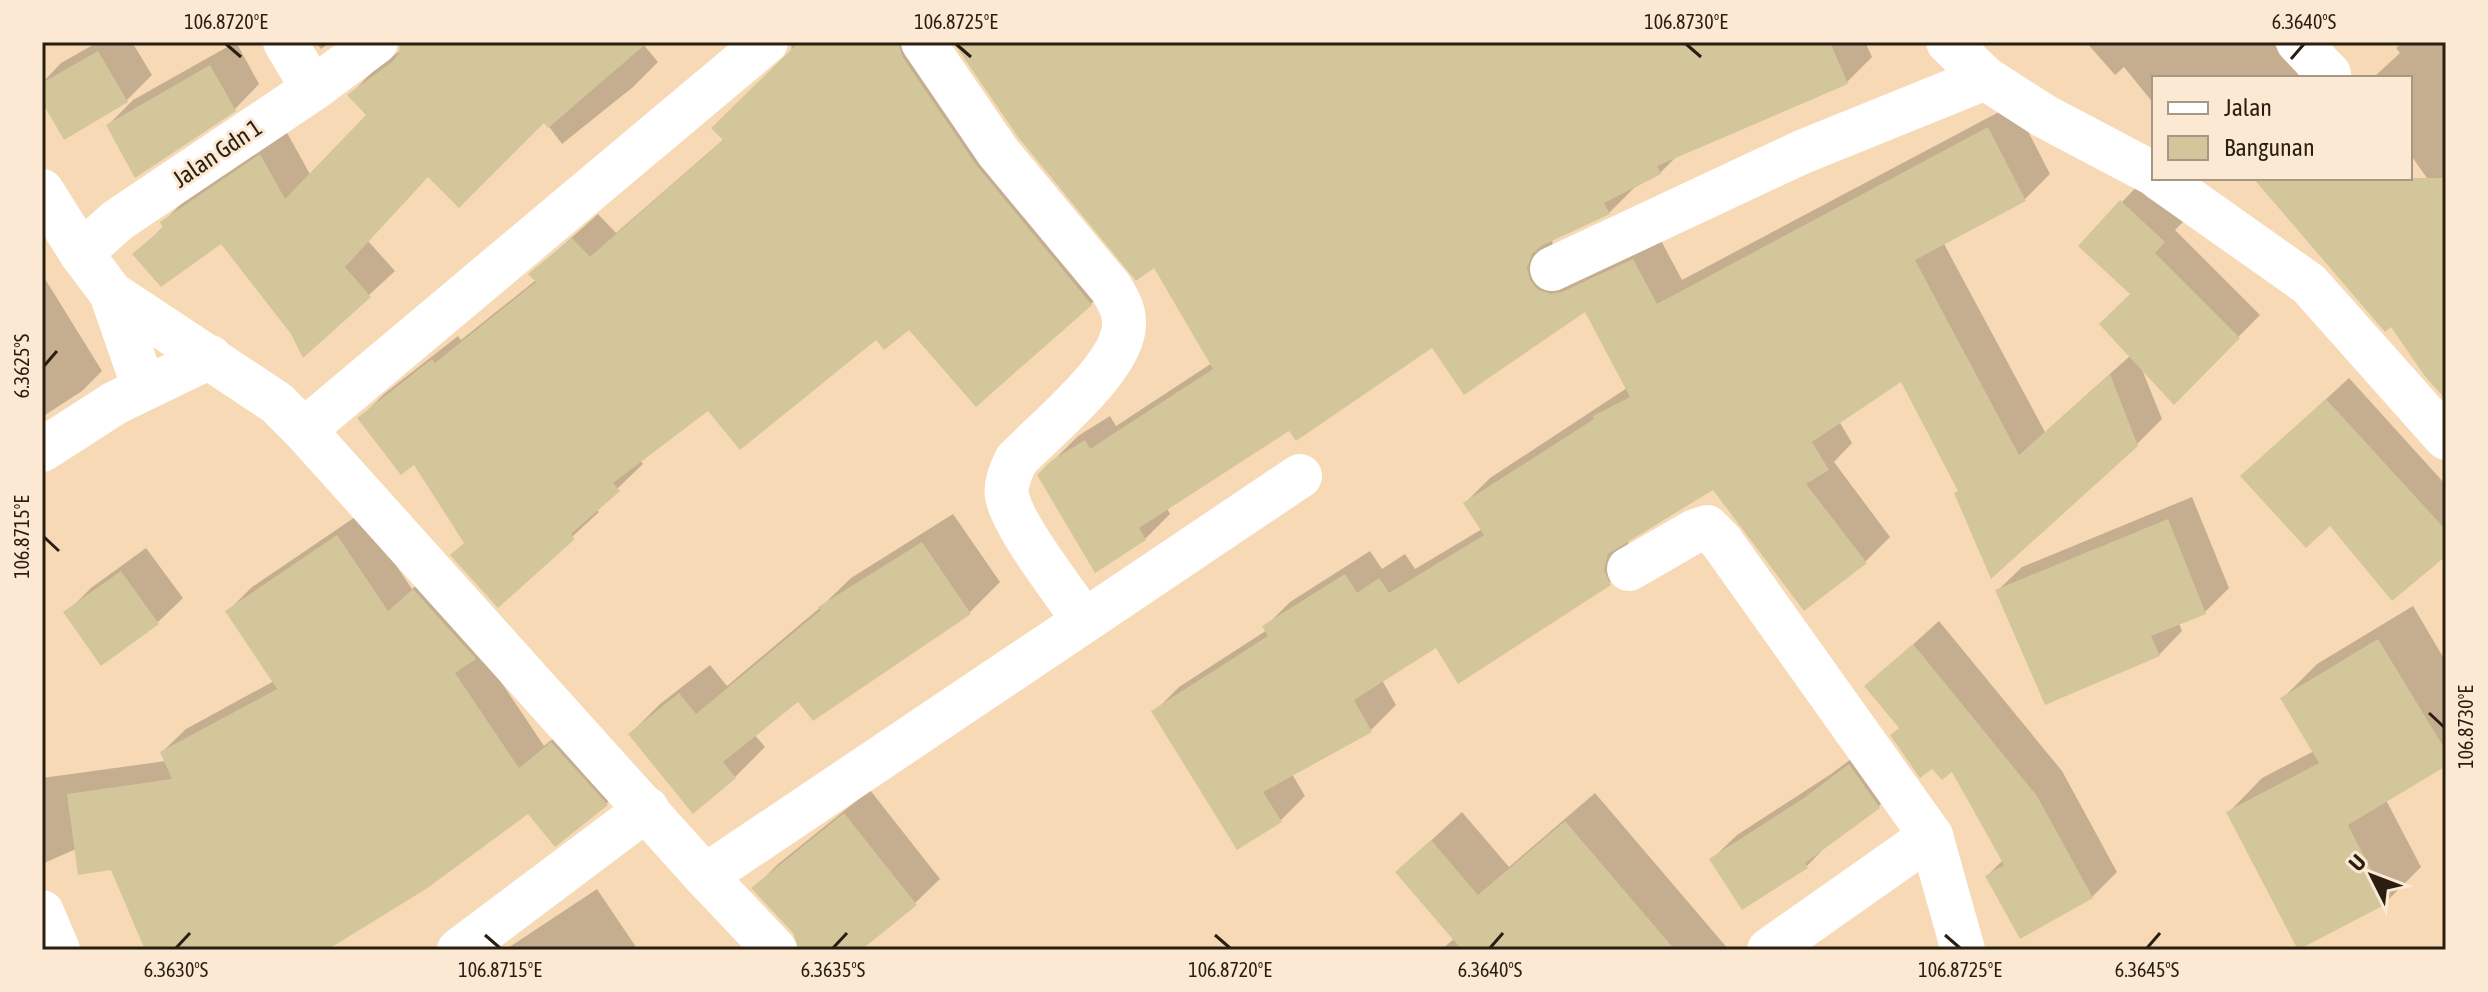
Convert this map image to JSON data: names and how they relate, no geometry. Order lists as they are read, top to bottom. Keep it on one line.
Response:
{"streets":{"street":["Jalan Gdn 1"]},"legend":["Jalan","Bangunan"],"north":"top left","coordinates":["106.8720°E","106.8725°E","106.8730°E","6.3640°S","6.3625°S","106.8715°E","6.3630°S","6.3635°S","6.3645°S"]}
